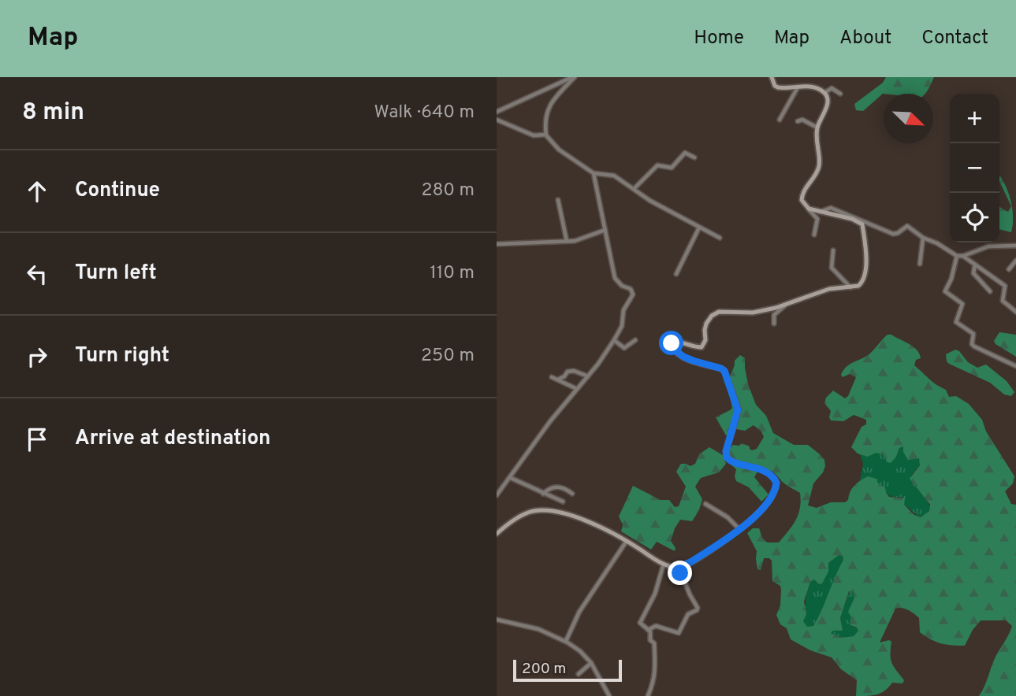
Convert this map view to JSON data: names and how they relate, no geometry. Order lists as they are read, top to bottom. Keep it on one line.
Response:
{"scale_bar":"200 m","north":"bottom right","page":{"header":"Map","nav":["Home","Map","About","Contact"],"heading":["8 min","Walk · 640 m"],"map_buttons":["+","−"],"list":[["Continue","280 m"],["Turn left","110 m"],["Turn right","250 m"],"Arrive at destination"],"scale":"200 m"}}
